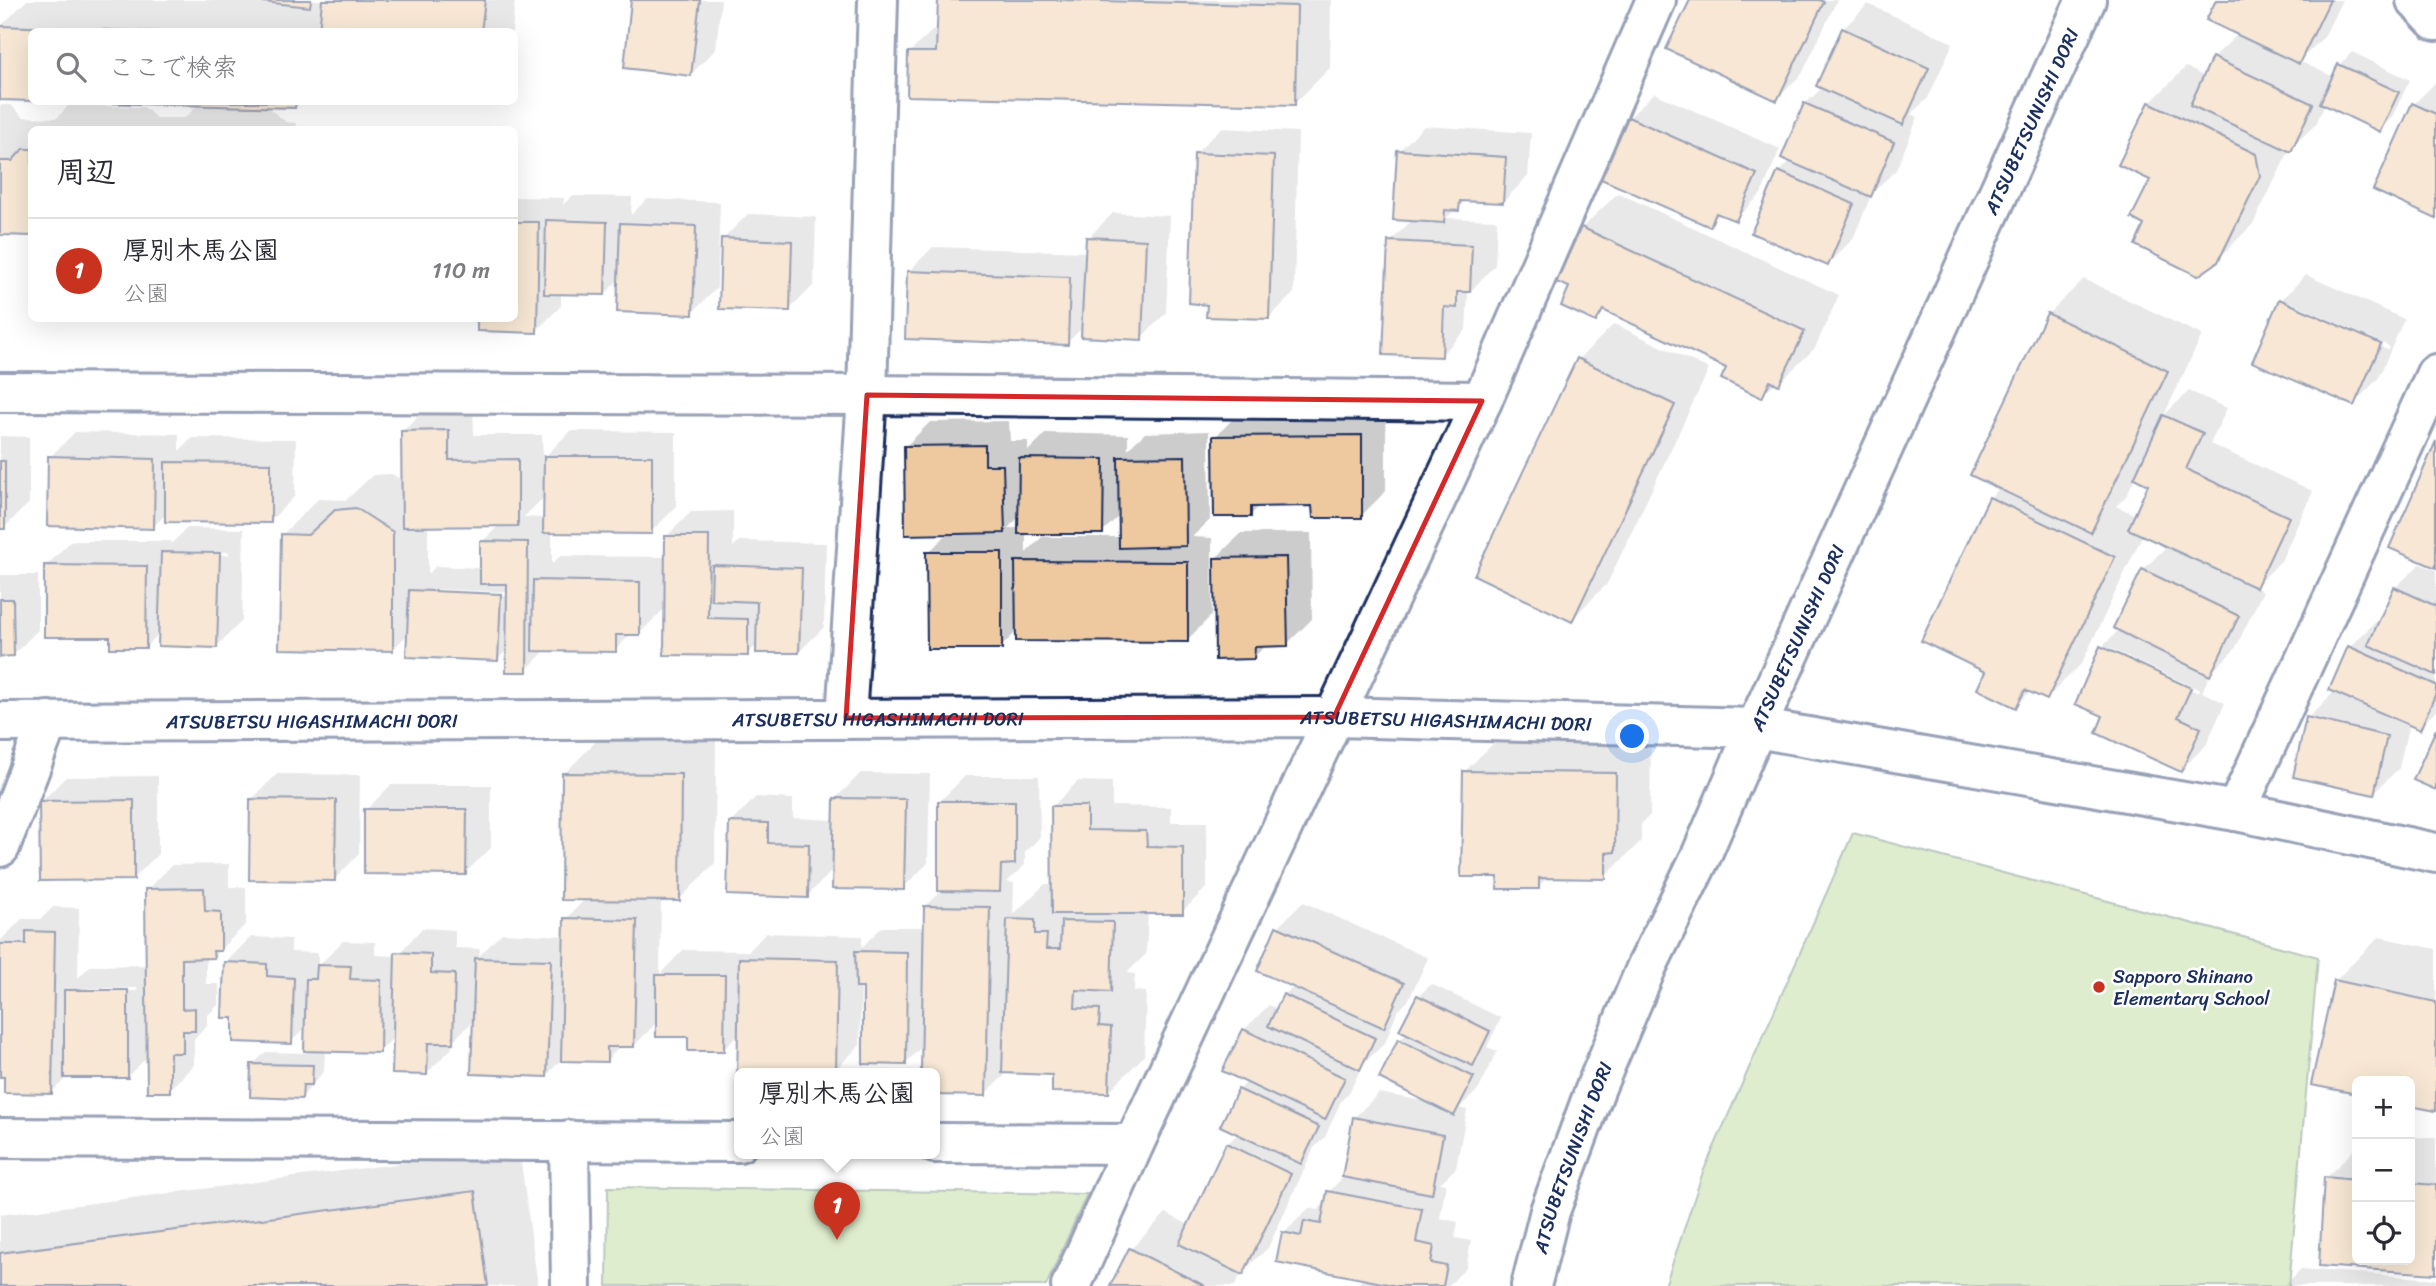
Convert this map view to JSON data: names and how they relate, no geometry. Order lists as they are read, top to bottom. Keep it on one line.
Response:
{"streets":{"street":["ATSUBETSUNISHI DORI","ATSUBETSU HIGASHIMACHI DORI"]},"crossings":[["ATSUBETSUNISHI DORI","ATSUBETSU HIGASHIMACHI DORI"]],"places":["Sapporo Shinano Elementary School"],"page":{"search":"ここで検索","heading":"周辺","list":[{"mark":"1","name":"厚別木馬公園","note":"公園","value":"110 m"}],"popup":["厚別木馬公園","公園"],"map_buttons":["+","−"],"pins":"1"}}
